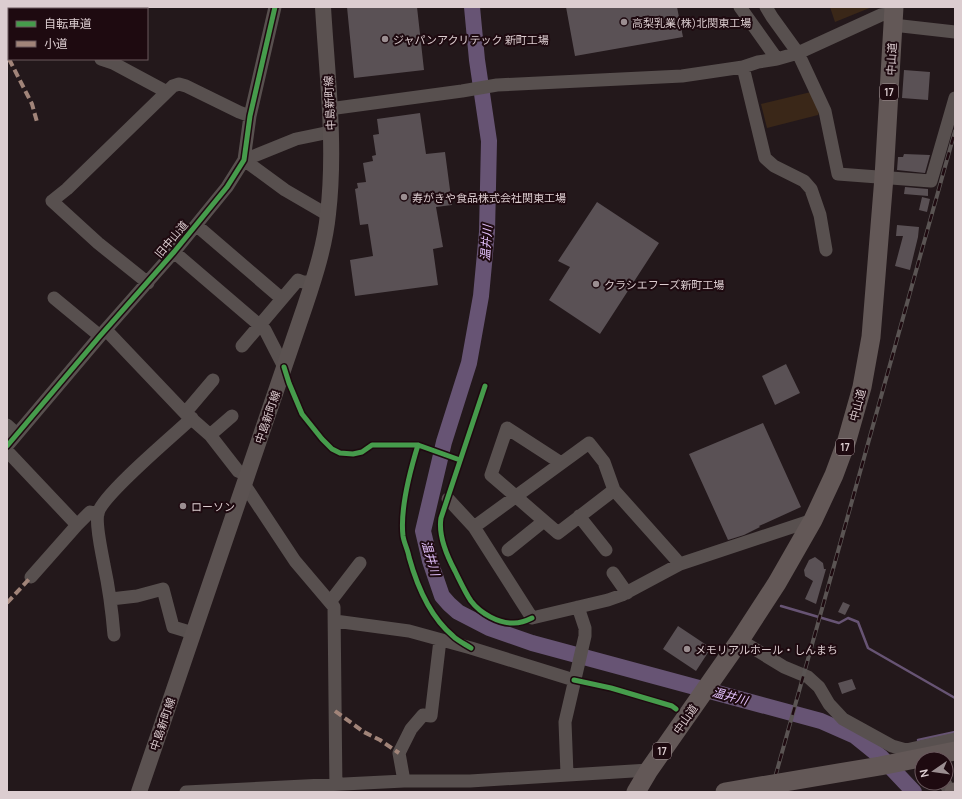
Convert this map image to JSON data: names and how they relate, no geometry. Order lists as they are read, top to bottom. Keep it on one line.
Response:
{"streets":{"highway":["中山道","17"],"main road":["中島新町線"],"street":["旧中山道"]},"water":["温井川"],"places":["高梨乳業(株)北関東工場","ジャパンアクリテック 新町工場","寿がきや食品株式会社関東工場","クラシエフーズ新町工場","ローソン","メモリアルホール・しんまち"],"legend":["自転車道","小道"],"north":"left"}
